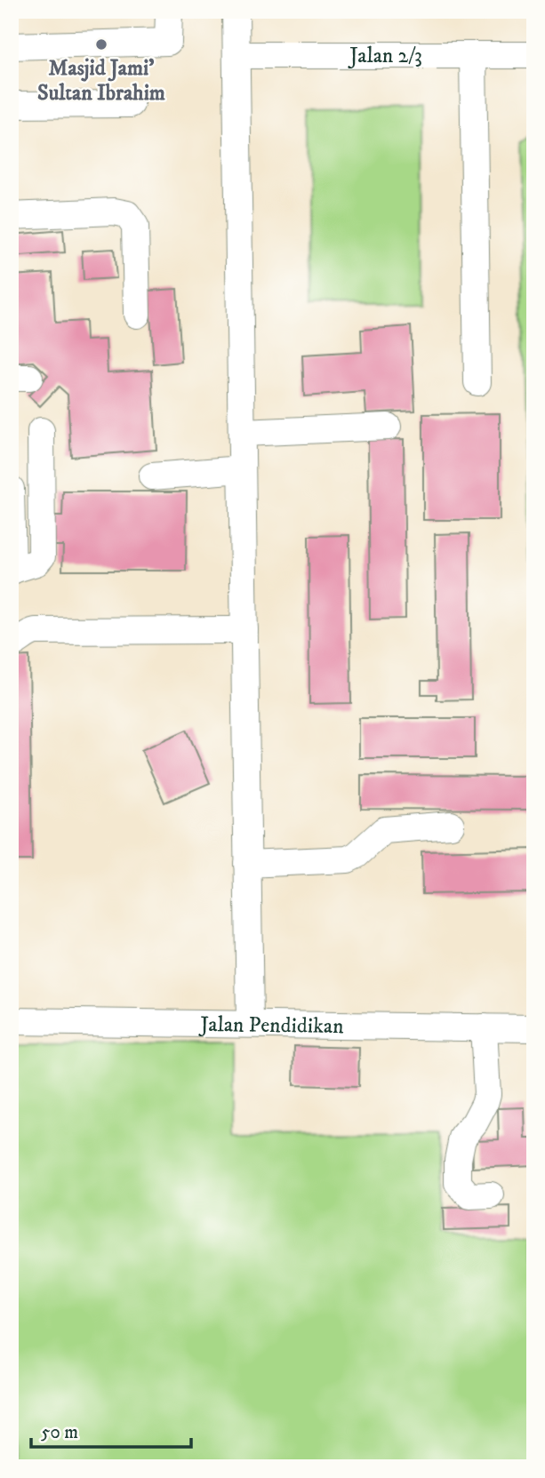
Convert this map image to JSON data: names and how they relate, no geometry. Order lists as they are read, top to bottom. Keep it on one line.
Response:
{"streets":{"street":["Jalan 2/3","Jalan Pendidikan"]},"places":["Masjid Jami' Sultan Ibrahim"],"scale_bar":"50 m"}
